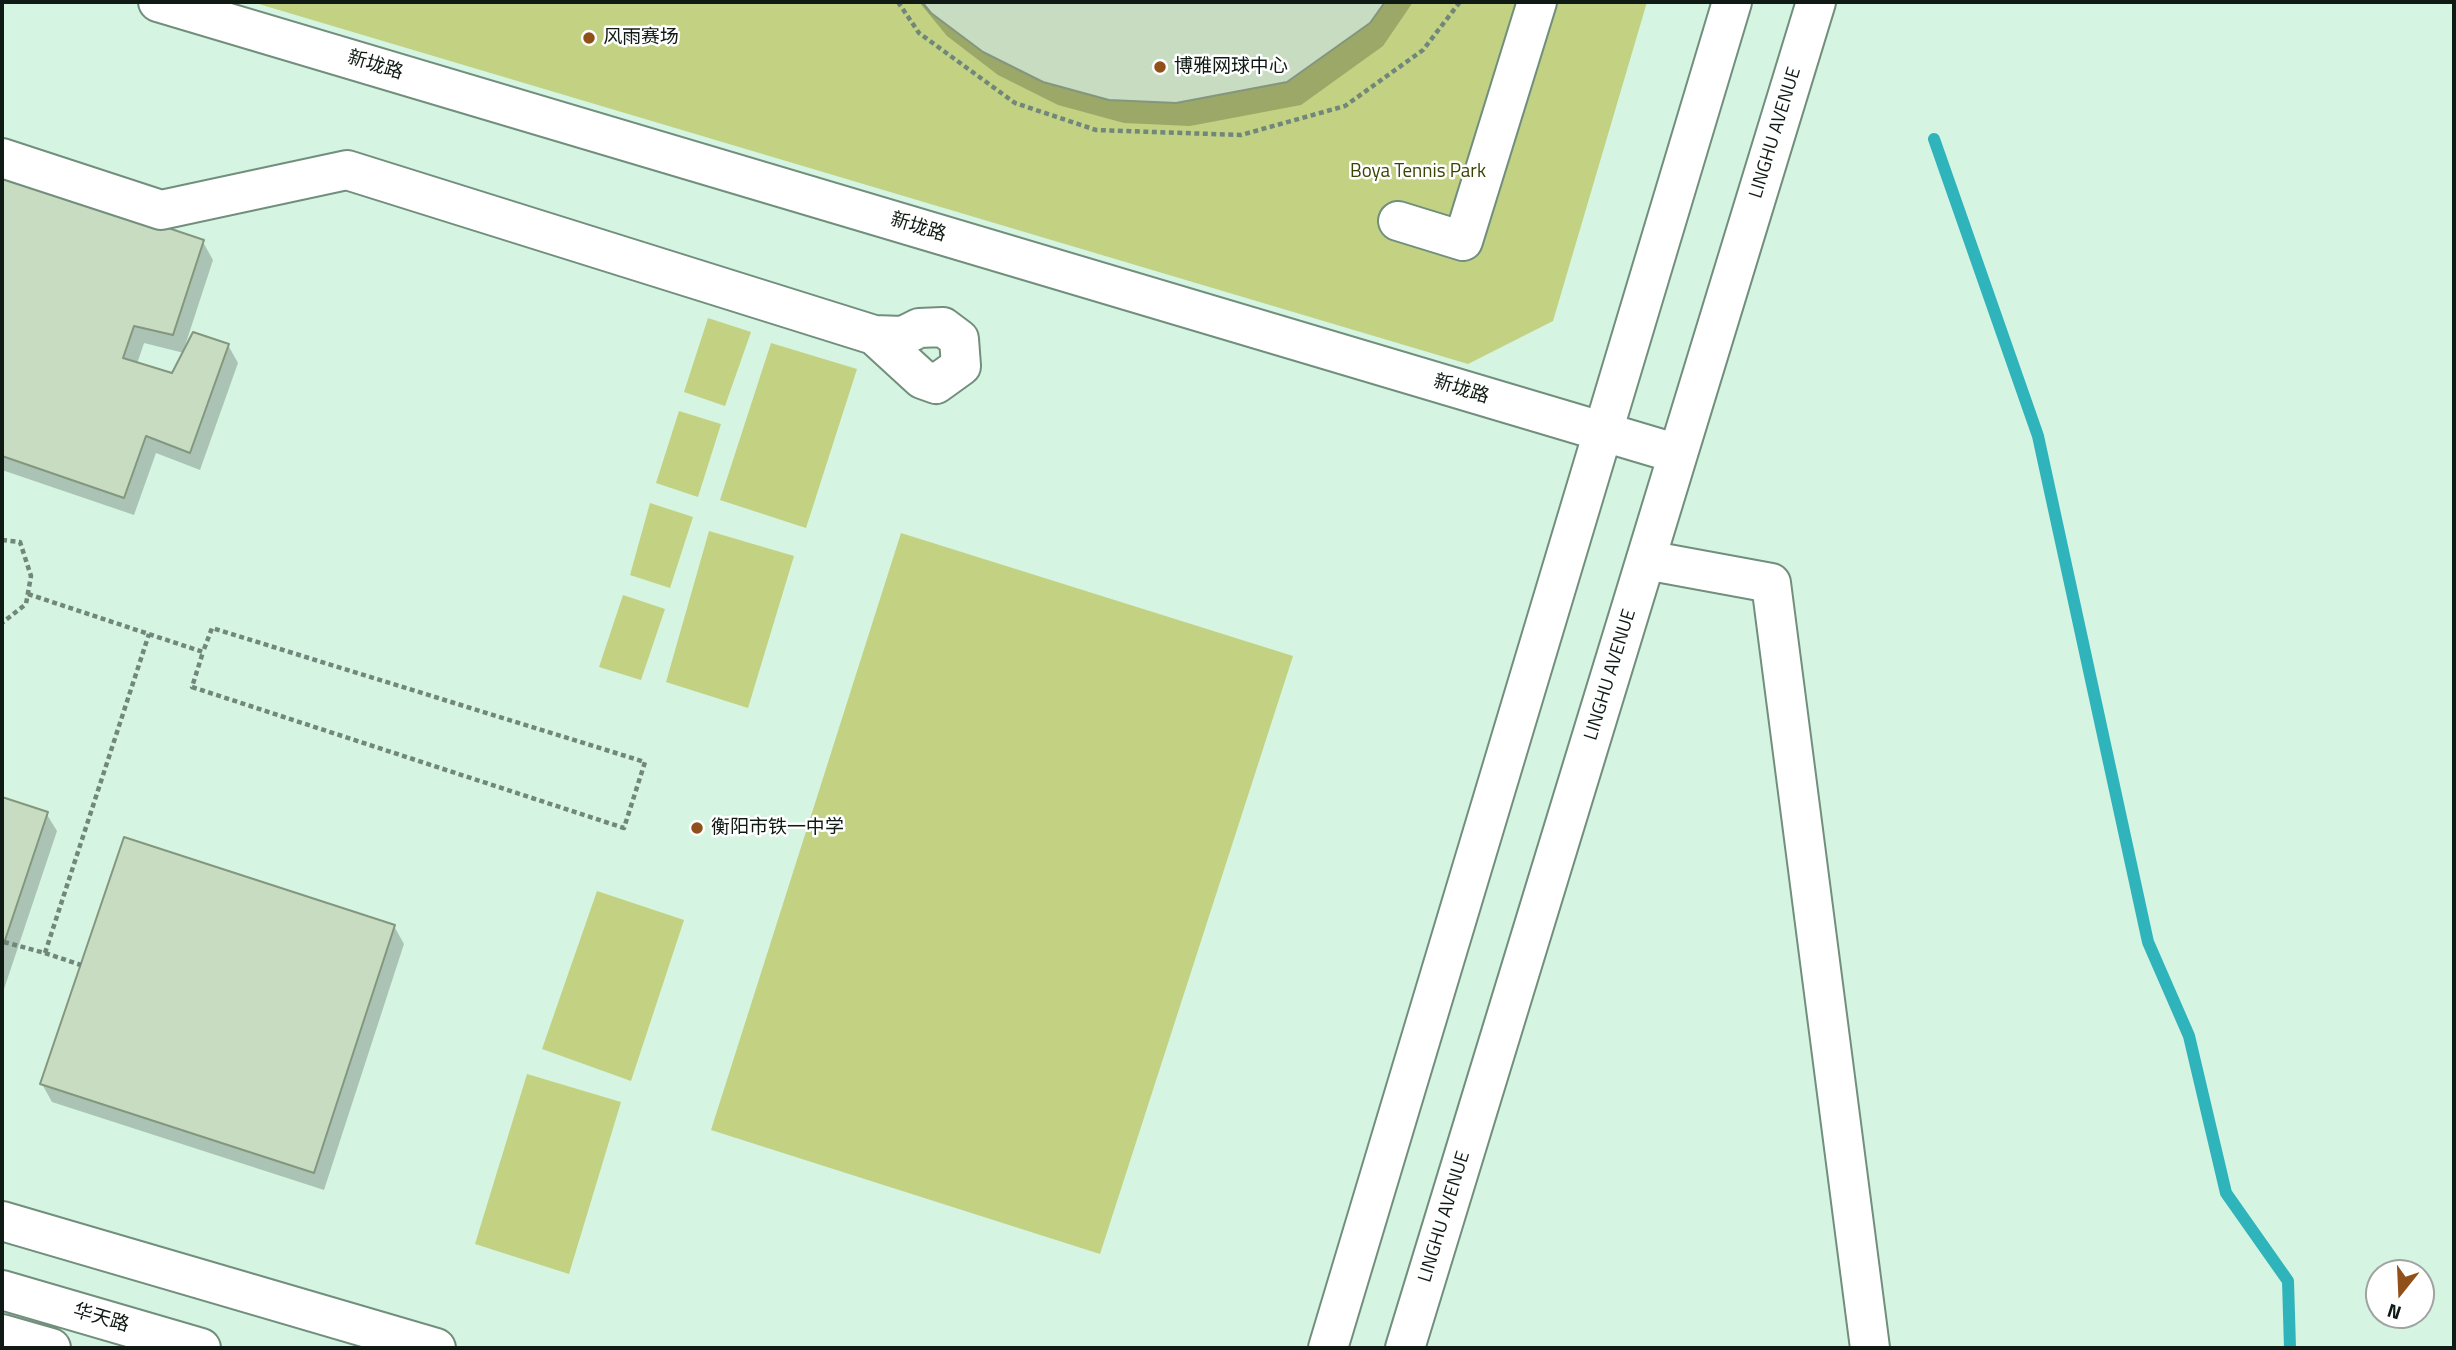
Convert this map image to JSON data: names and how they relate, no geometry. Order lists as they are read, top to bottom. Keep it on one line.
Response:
{"streets":{"main road":["新垅路","LINGHU AVENUE","华天路"]},"crossings":[["新垅路","LINGHU AVENUE"]],"parks":["Boya Tennis Park"],"places":["风雨赛场","博雅网球中心","衡阳市铁一中学"],"north":"bottom"}
